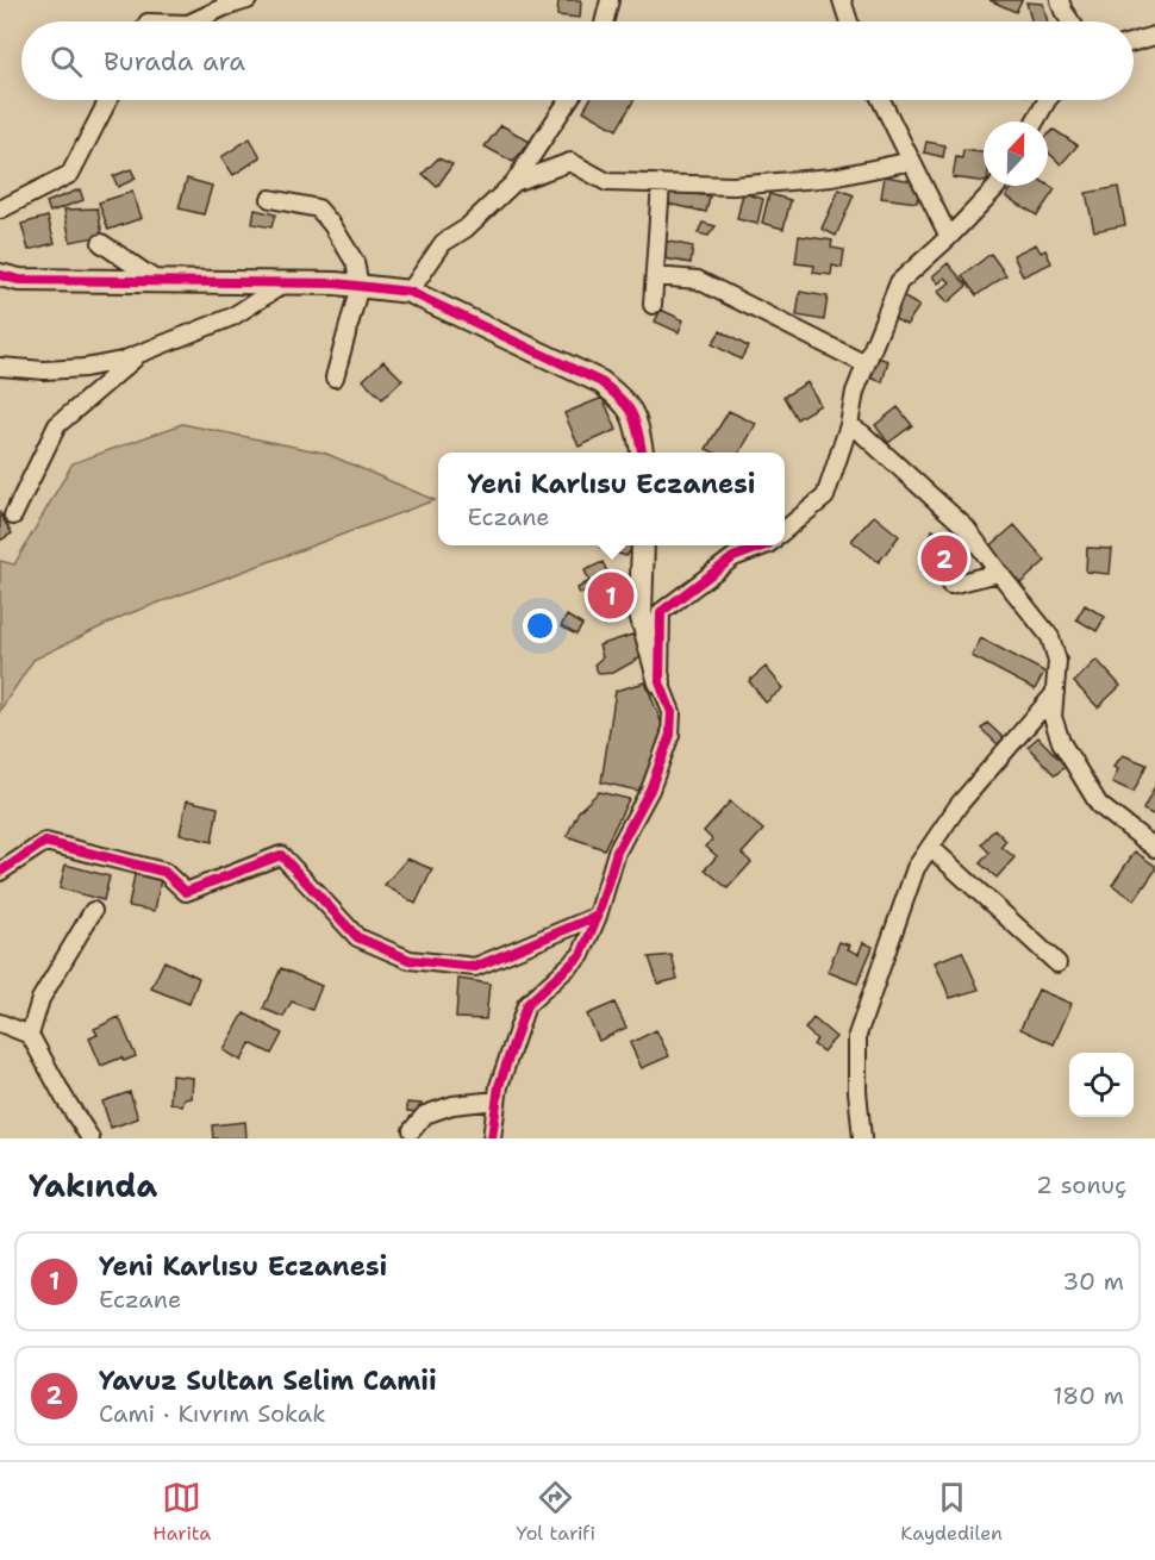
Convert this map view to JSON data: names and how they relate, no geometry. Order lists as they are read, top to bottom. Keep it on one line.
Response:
{"north":"top","page":{"search":"Burada ara","popup":["Yeni Karlısu Eczanesi","Eczane"],"pins":["2","1"],"heading":["Yakında","2 sonuç"],"list":[{"mark":"1","name":"Yeni Karlısu Eczanesi","note":"Eczane","value":"30 m"},{"mark":"2","name":"Yavuz Sultan Selim Camii","note":"Cami · Kıvrım Sokak","value":"180 m"}],"nav":["Harita","Yol tarifi","Kaydedilen"]}}
